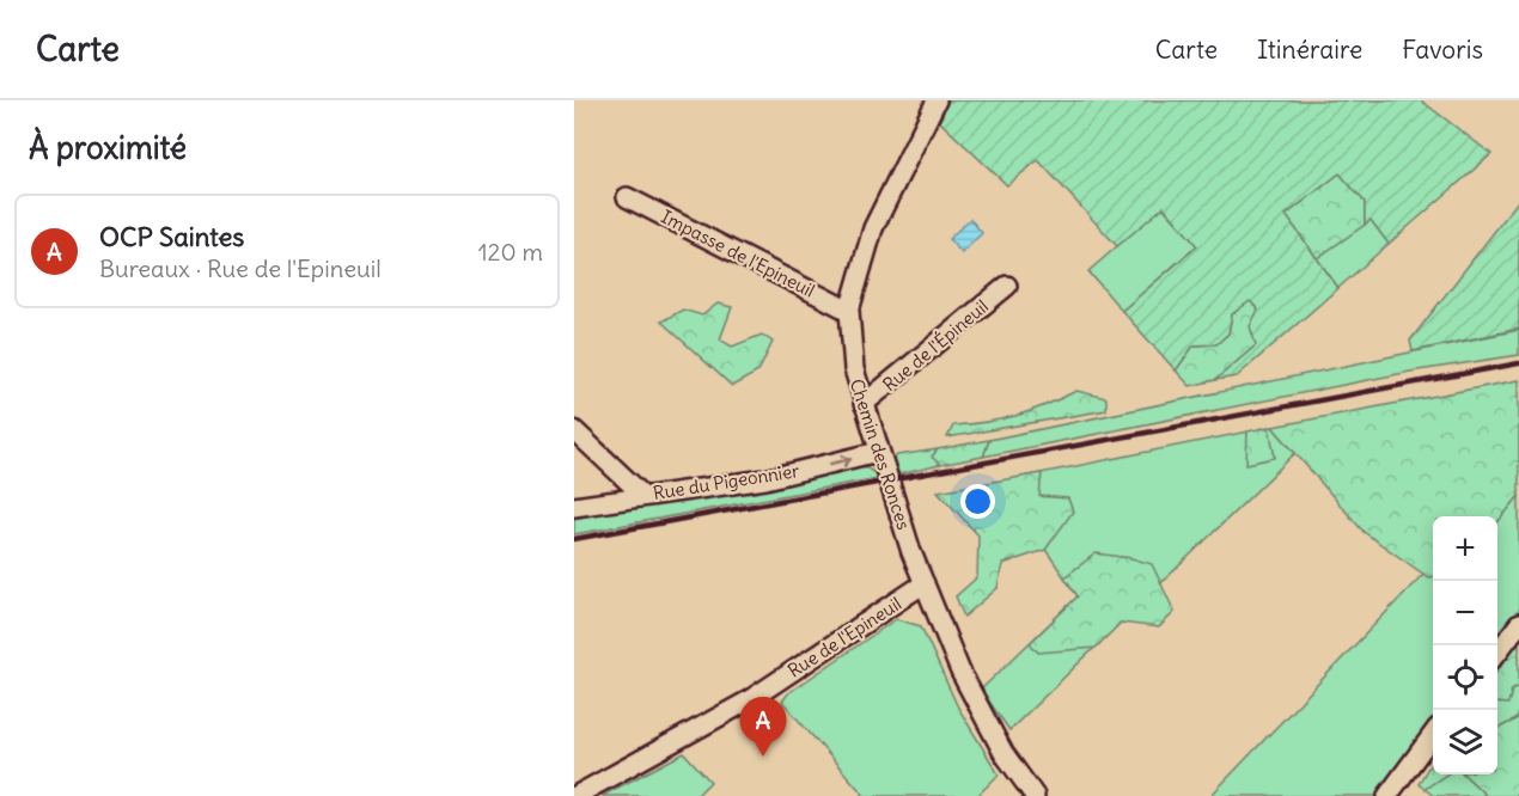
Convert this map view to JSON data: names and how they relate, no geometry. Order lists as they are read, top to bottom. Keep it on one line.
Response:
{"streets":{"street":["Impasse de l'Epineuil","Rue de l'Épineuil","Chemin des Ronces","Rue du Pigeonnier","Rue de l'Epineuil"]},"crossings":[["Impasse de l'Epineuil","Chemin des Ronces"],["Rue de l'Épineuil","Chemin des Ronces"],["Chemin des Ronces","Rue du Pigeonnier"],["Chemin des Ronces","Rue de l'Epineuil"]],"one_way":["Rue du Pigeonnier"],"page":{"header":"Carte","nav":["Carte","Itinéraire","Favoris"],"heading":"À proximité","list":[{"mark":"A","name":"OCP Saintes","note":"Bureaux · Rue de l'Epineuil","value":"120 m"}],"map_buttons":["+","−"],"pins":"A"}}
